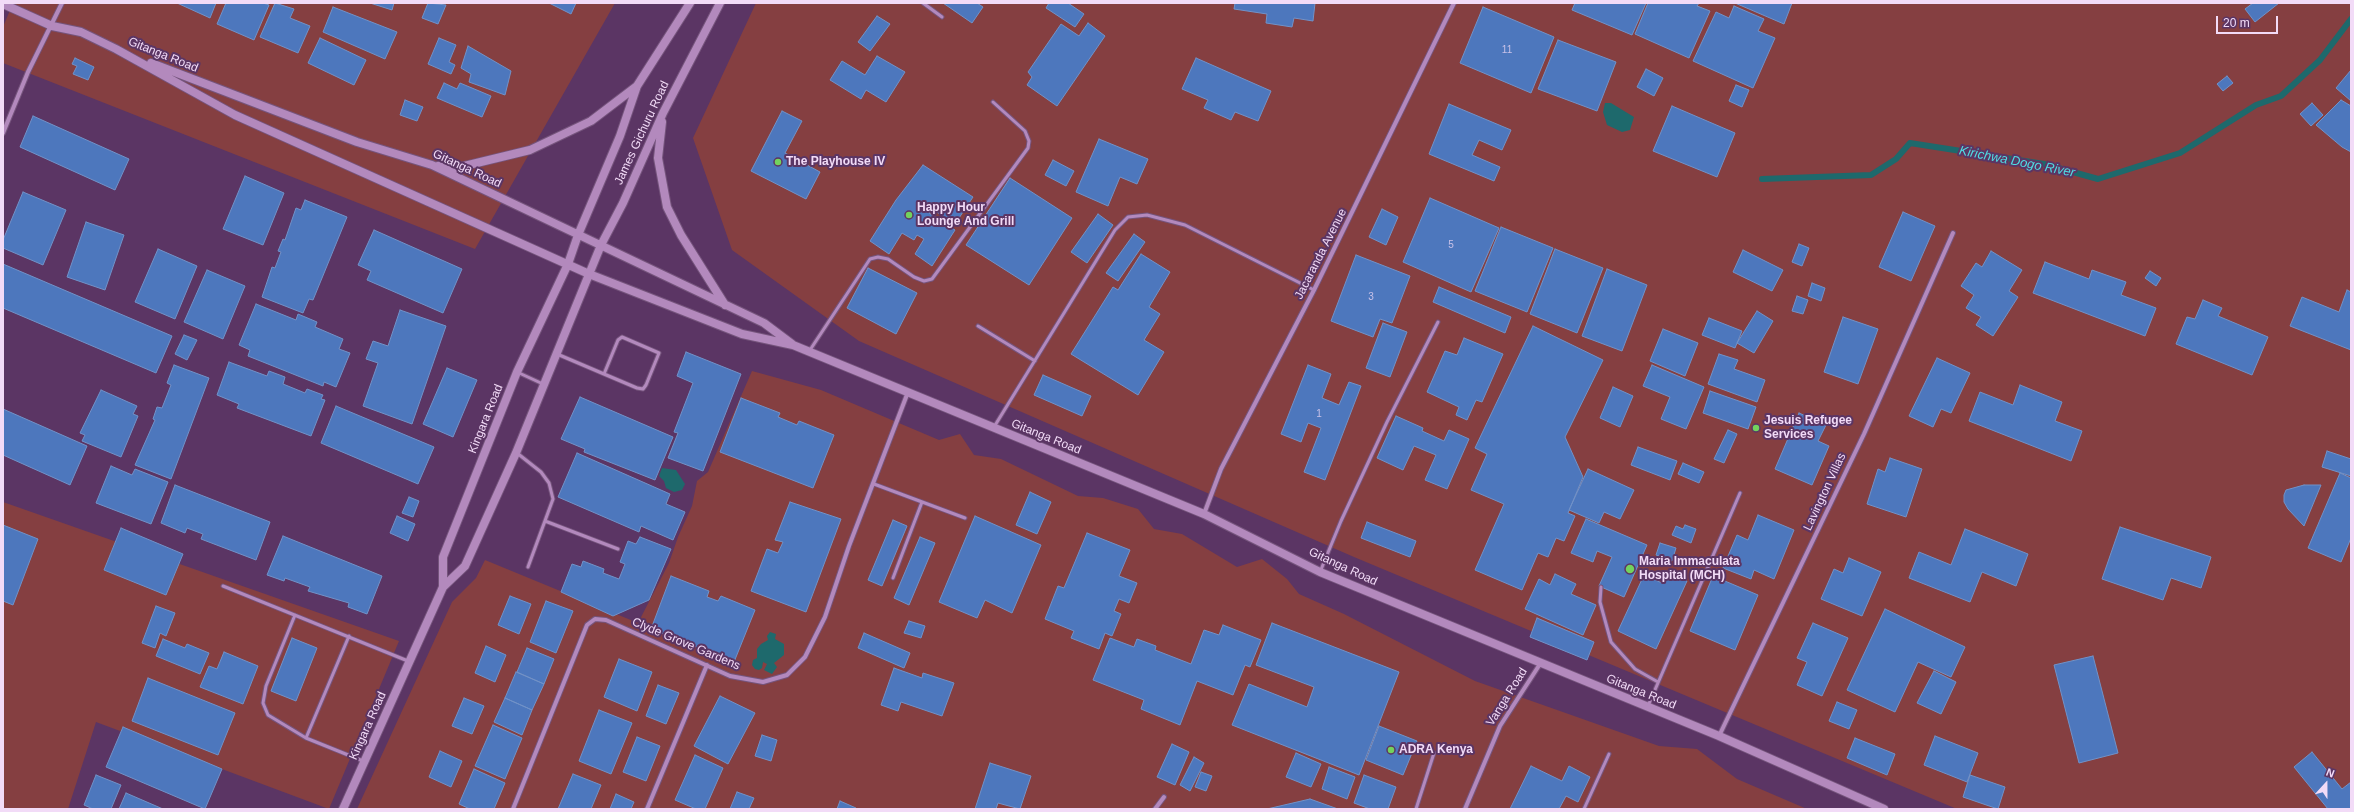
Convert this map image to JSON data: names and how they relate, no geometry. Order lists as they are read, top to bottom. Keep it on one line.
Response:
{"streets":{"main road":["Gitanga Road","James Gichuru Road","Kingara Road"],"street":["Jacaranda Avenue","Lavington Villas","Clyde Grove Gardens","Vanga Road"]},"crossings":[["Gitanga Road","James Gichuru Road"],["Gitanga Road","Jacaranda Avenue"],["Gitanga Road","Kingara Road"],["Gitanga Road","Lavington Villas"],["Gitanga Road","Clyde Grove Gardens"],["Gitanga Road","Vanga Road"],["James Gichuru Road","Kingara Road"]],"water":["Kirichwa Dogo River"],"places":["The Playhouse IV","Happy Hour Lounge And Grill","Jesuis Refugee Services","Maria Immaculata Hospital (MCH)","ADRA Kenya"],"house_numbers":["11","5","3","1"],"scale_bar":"20 m","north":"top"}
